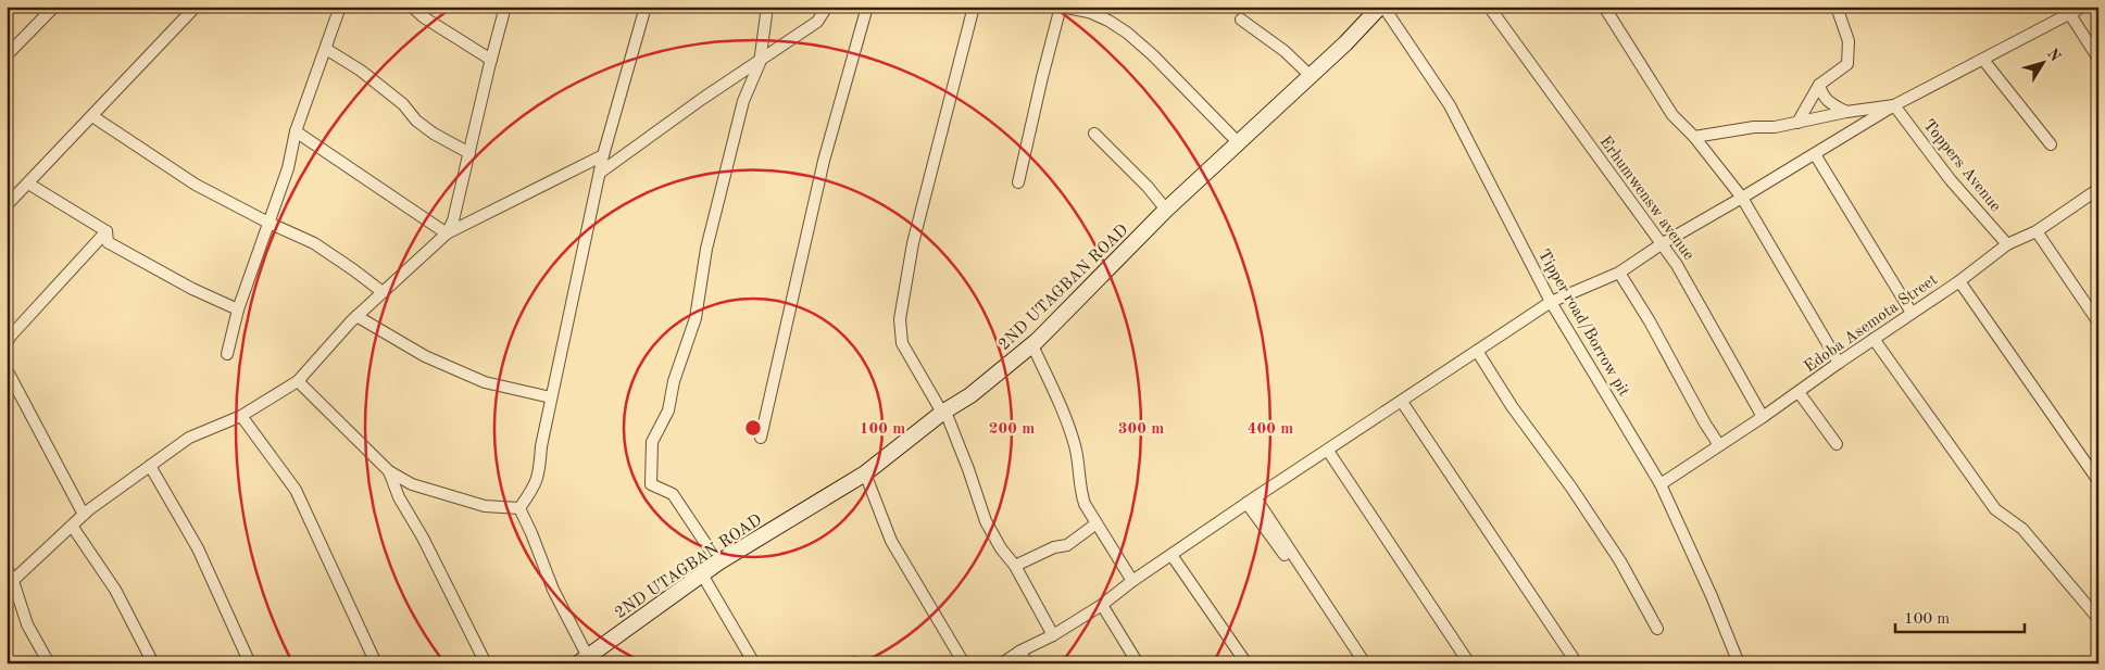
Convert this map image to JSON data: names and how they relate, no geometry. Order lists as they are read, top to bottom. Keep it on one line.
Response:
{"streets":{"street":["Toppers Avenue","Erhumwensw avenue","2ND UTAGBAN ROAD","Tipper road/Borrow pit","Edoba Asemota Street"]},"crossings":[["Toppers Avenue","Edoba Asemota Street"],["Erhumwensw avenue","Edoba Asemota Street"],["2ND UTAGBAN ROAD","Tipper road/Borrow pit"],["Tipper road/Borrow pit","Edoba Asemota Street"]],"scale_bar":"100 m","north":"top right","rings":["100 m","200 m","300 m","400 m"]}
